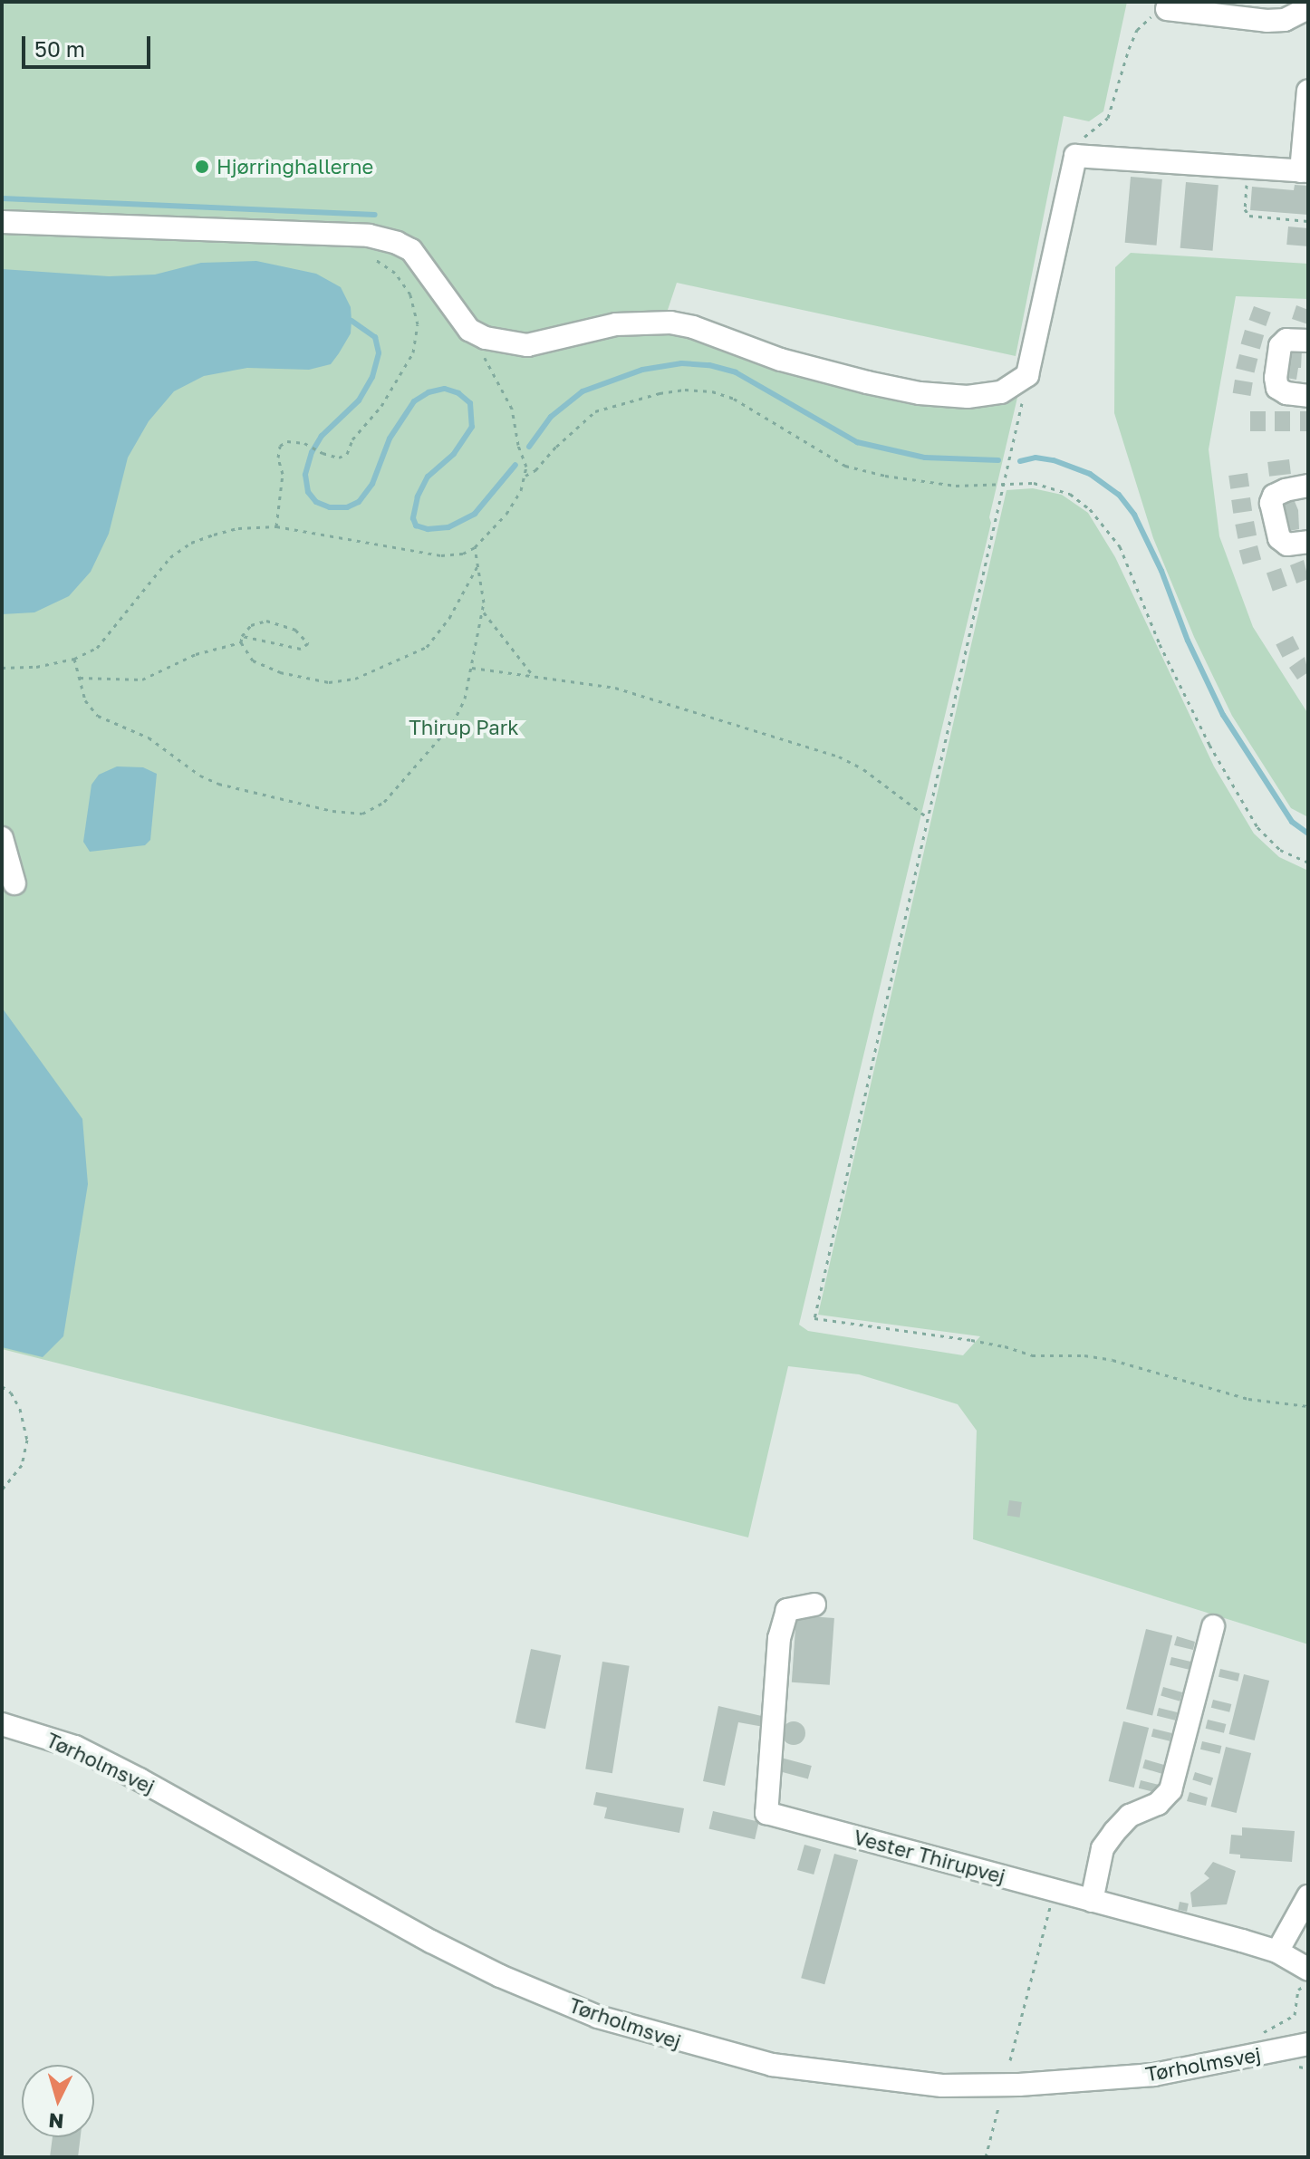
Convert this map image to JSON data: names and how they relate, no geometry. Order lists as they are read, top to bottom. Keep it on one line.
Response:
{"streets":{"street":["Tørholmsvej","Vester Thirupvej"]},"parks":["Thirup Park"],"places":["Hjørringhallerne"],"scale_bar":"50 m","north":"bottom"}
